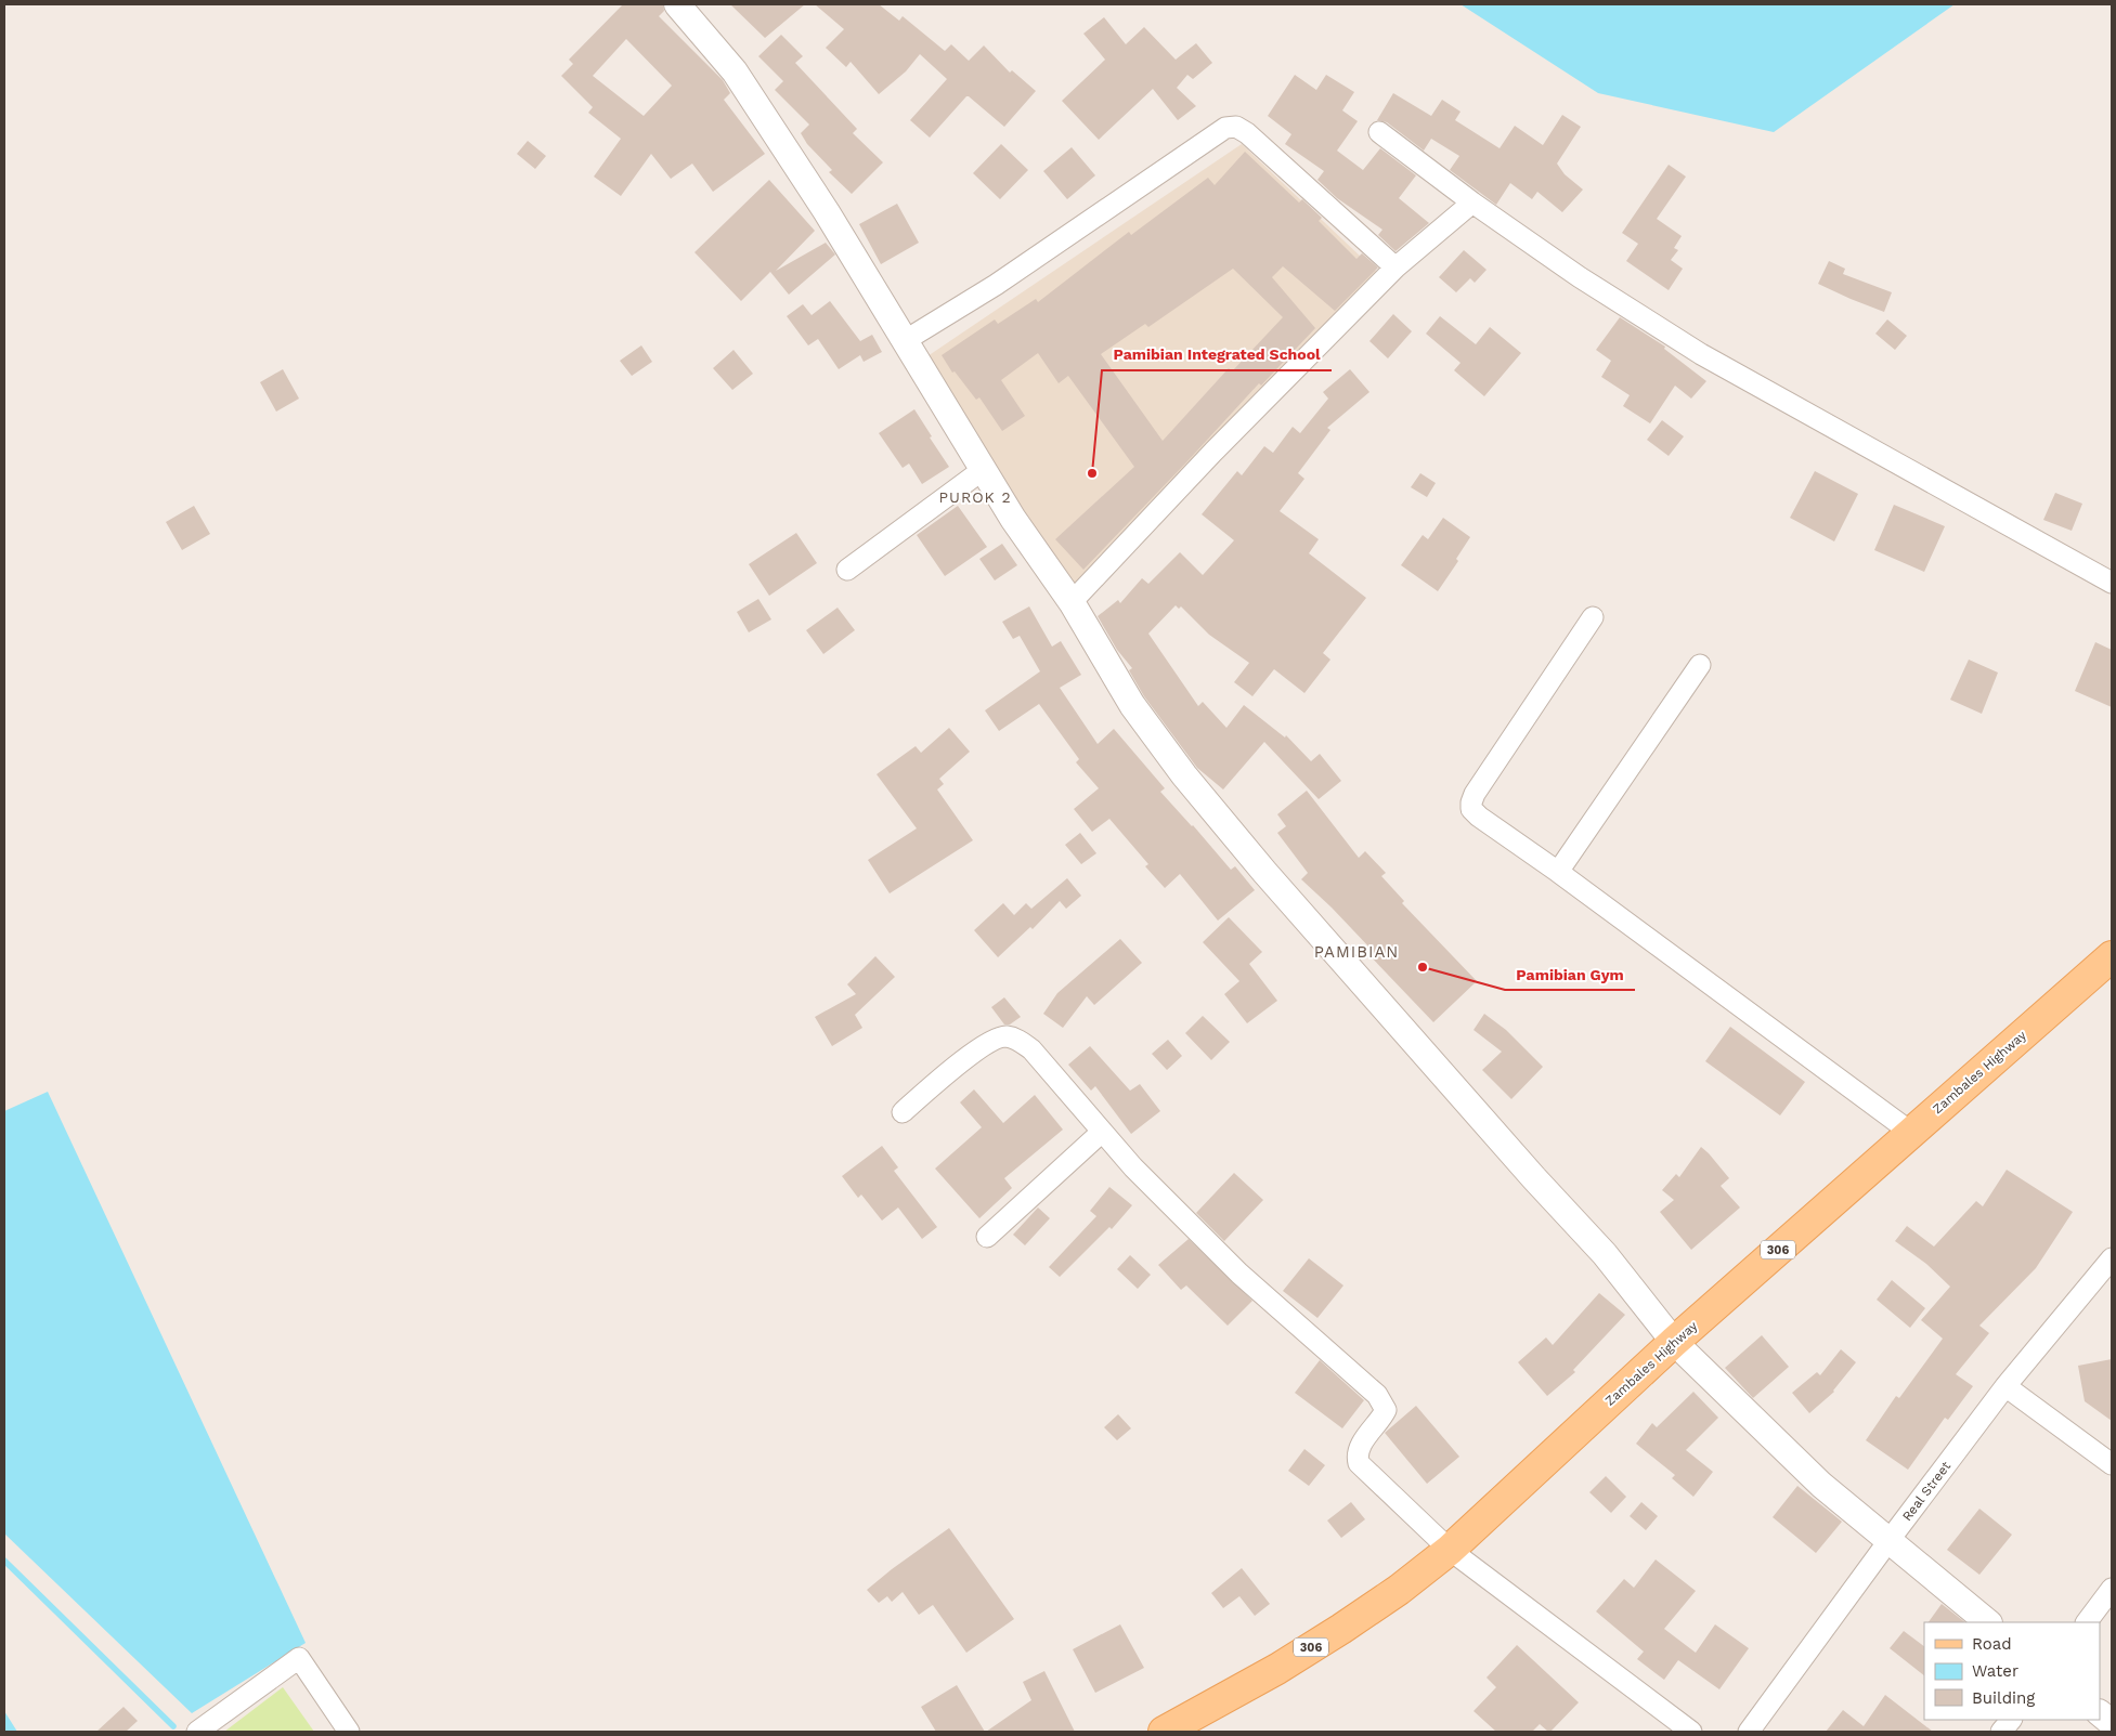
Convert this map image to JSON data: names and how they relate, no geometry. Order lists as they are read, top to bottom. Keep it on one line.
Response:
{"streets":{"main road":["Zambales Highway","306"],"street":["Real Street"]},"districts":["PUROK 2","PAMIBIAN"],"places":["Pamibian Integrated School","Pamibian Gym"],"legend":["Road","Water","Building"]}
